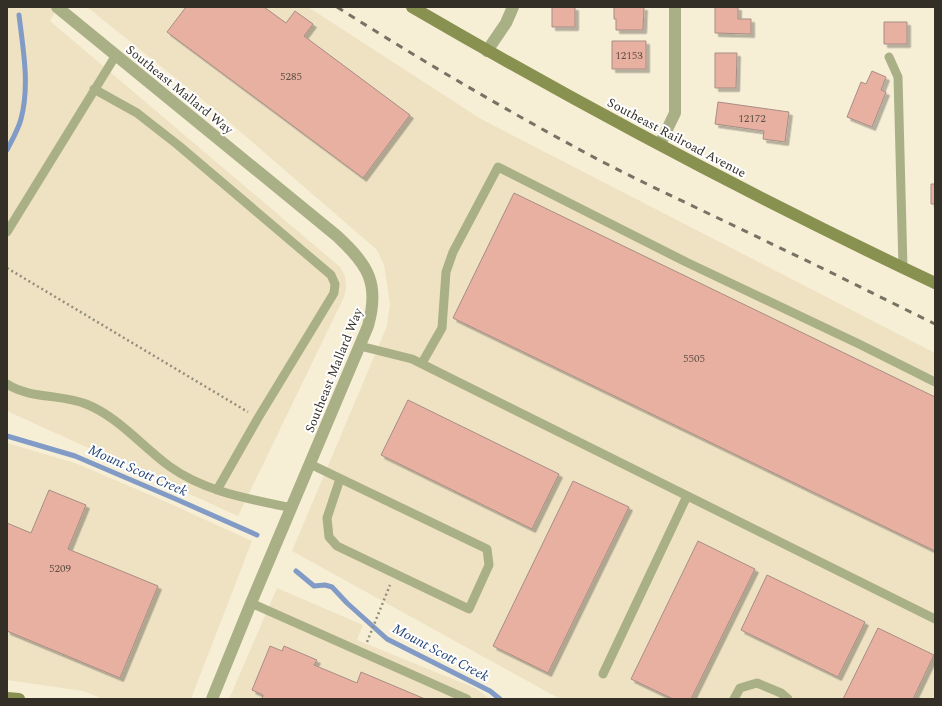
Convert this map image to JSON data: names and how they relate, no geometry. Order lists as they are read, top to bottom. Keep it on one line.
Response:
{"streets":{"street":["Southeast Mallard Way","Southeast Railroad Avenue"]},"water":["Mount Scott Creek"],"house_numbers":["12153","5285","12172","5505","5209"]}
